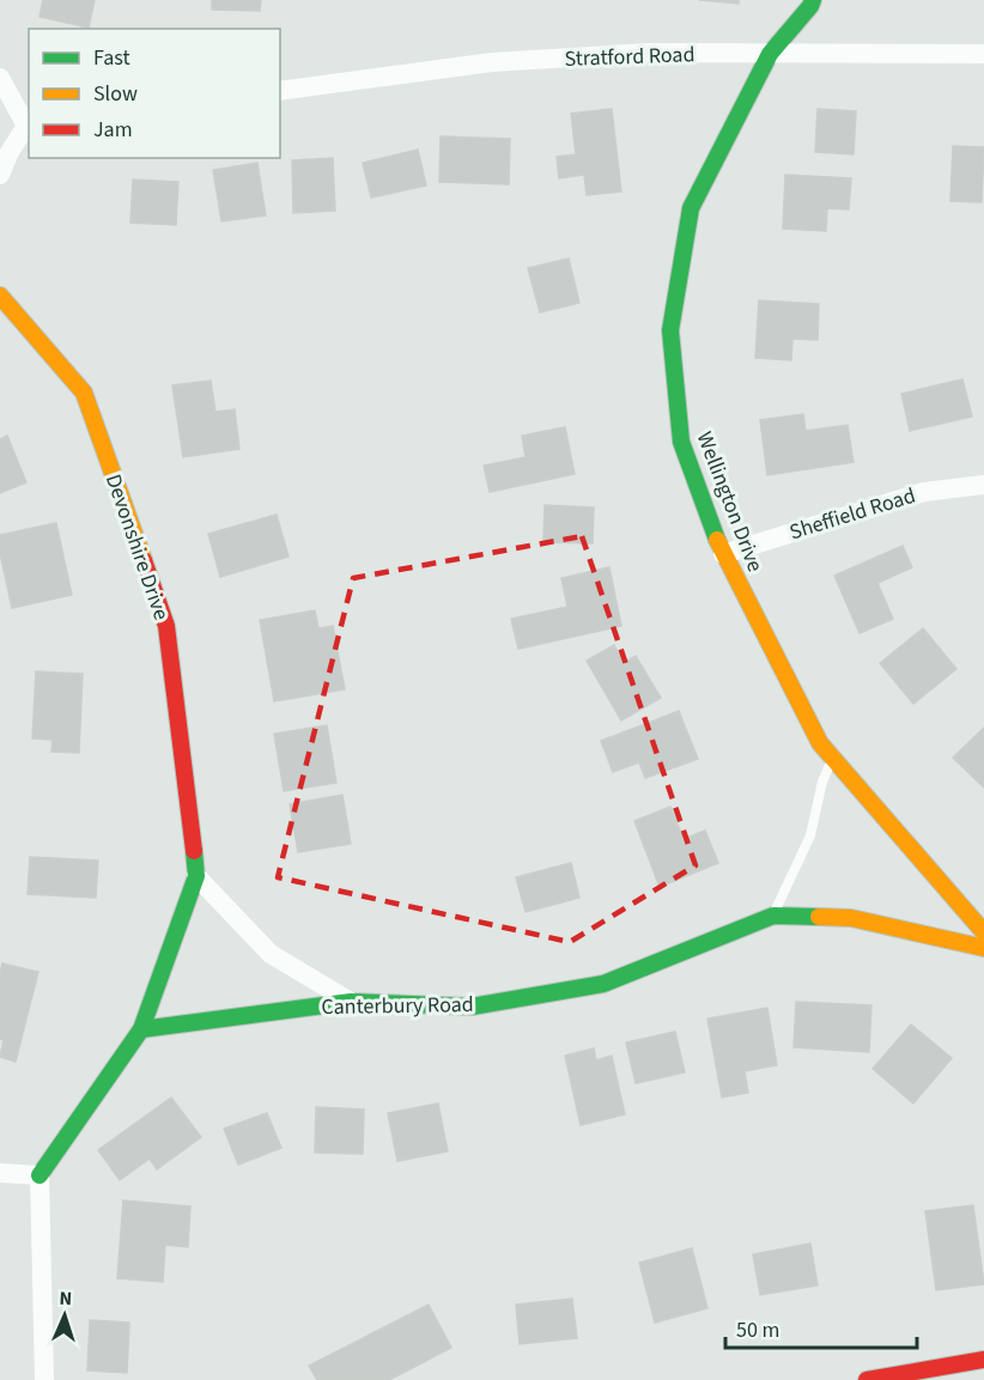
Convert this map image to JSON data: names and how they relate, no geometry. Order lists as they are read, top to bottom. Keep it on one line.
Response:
{"streets":{"street":["Stratford Road","Wellington Drive","Sheffield Road","Devonshire Drive","Canterbury Road"]},"crossings":[["Stratford Road","Wellington Drive"],["Wellington Drive","Sheffield Road"],["Devonshire Drive","Canterbury Road"]],"legend":["Fast","Slow","Jam"],"scale_bar":"50 m","north":"top"}
